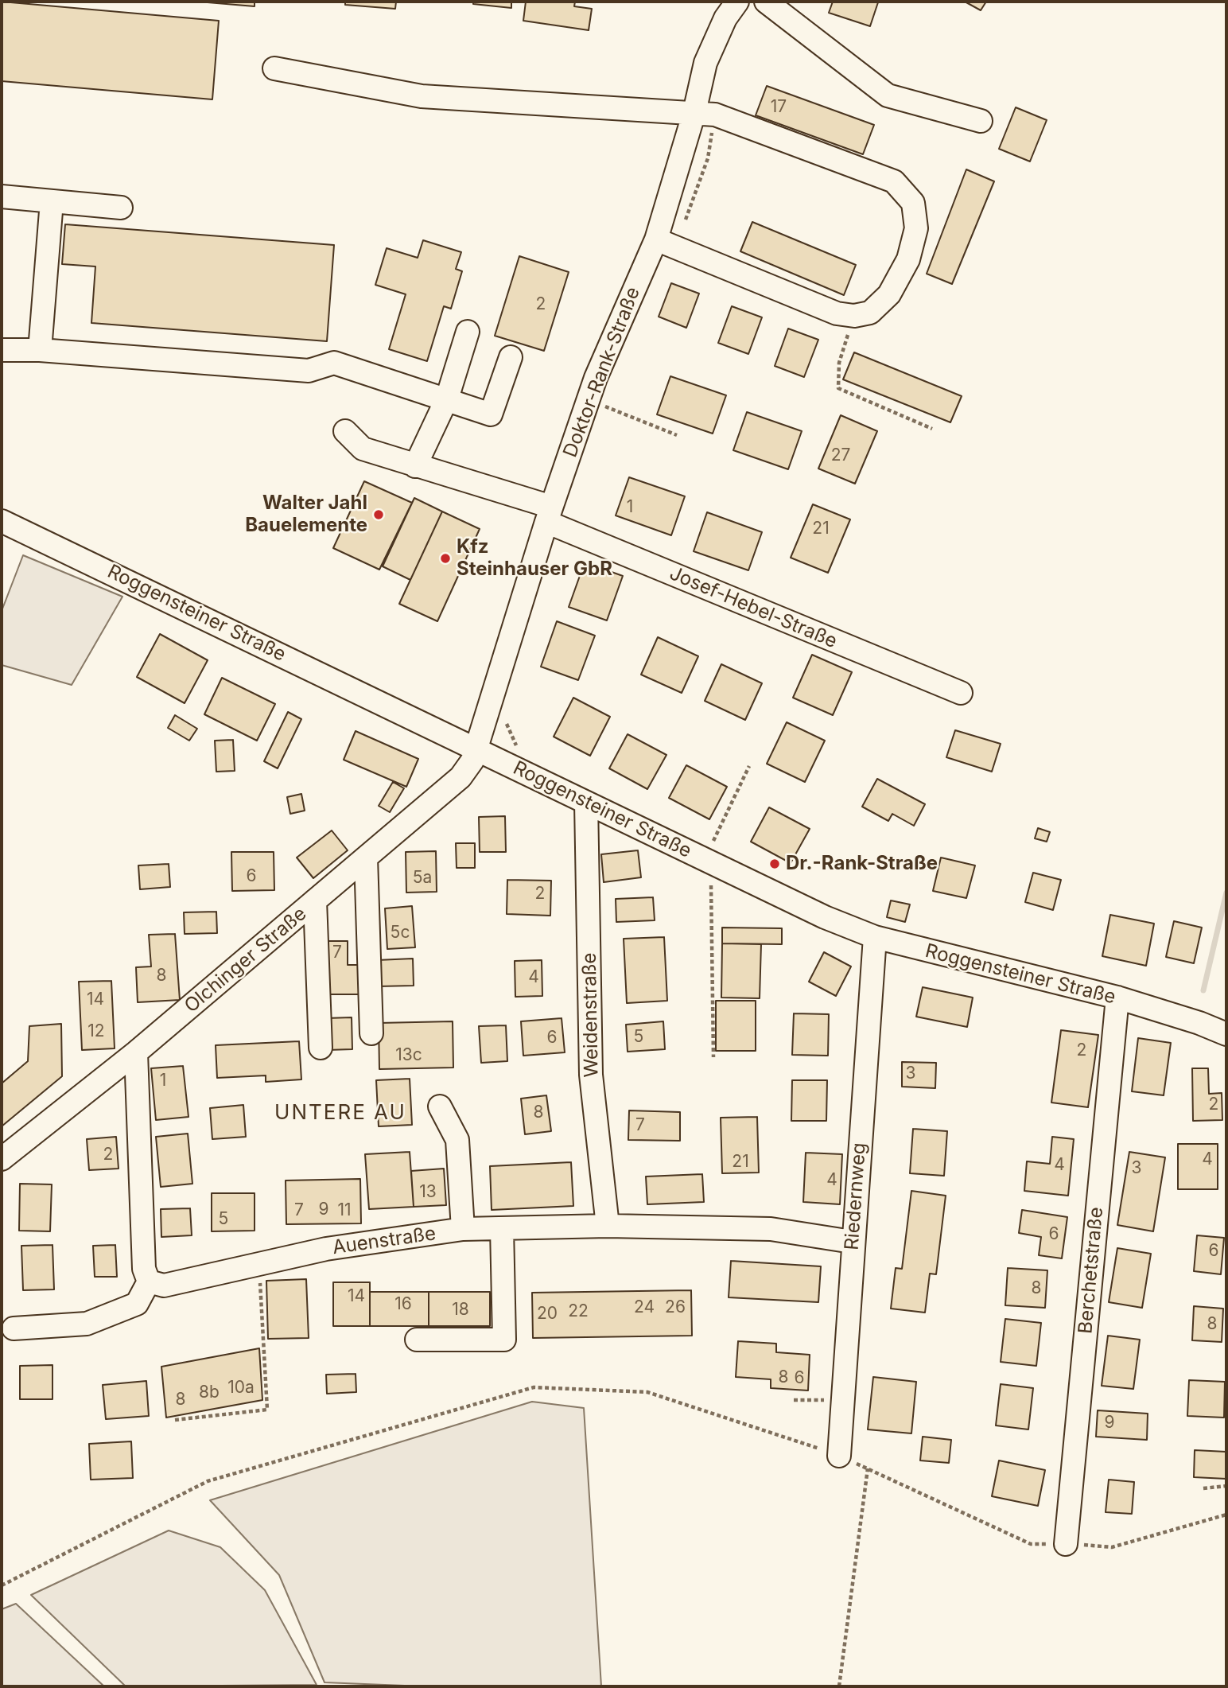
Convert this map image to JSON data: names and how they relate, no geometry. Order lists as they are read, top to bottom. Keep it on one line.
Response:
{"streets":{"street":["Doktor-Rank-Straße","Josef-Hebel-Straße","Roggensteiner Straße","Olchinger Straße","Weidenstraße","Riedernweg","Auenstraße","Berchetstraße"]},"crossings":[["Doktor-Rank-Straße","Josef-Hebel-Straße"],["Doktor-Rank-Straße","Roggensteiner Straße"],["Doktor-Rank-Straße","Olchinger Straße"],["Roggensteiner Straße","Olchinger Straße"],["Roggensteiner Straße","Weidenstraße"],["Roggensteiner Straße","Riedernweg"],["Roggensteiner Straße","Berchetstraße"],["Weidenstraße","Auenstraße"],["Riedernweg","Auenstraße"]],"districts":["UNTERE AU"],"places":["Walter Jahl Bauelemente","Kfz Steinhauser GbR","Dr.-Rank-Straße"],"house_numbers":["17","2","27","1","21","6","5a","2","5c","7","8","4","14","12","5","6","2","13c","3","1","2","8","7","2","4","21","4","3","4","13","9","7","11","5","6","6","8","14","16","24","26","18","22","20","8","8","6","10a","8b","8","9"]}
